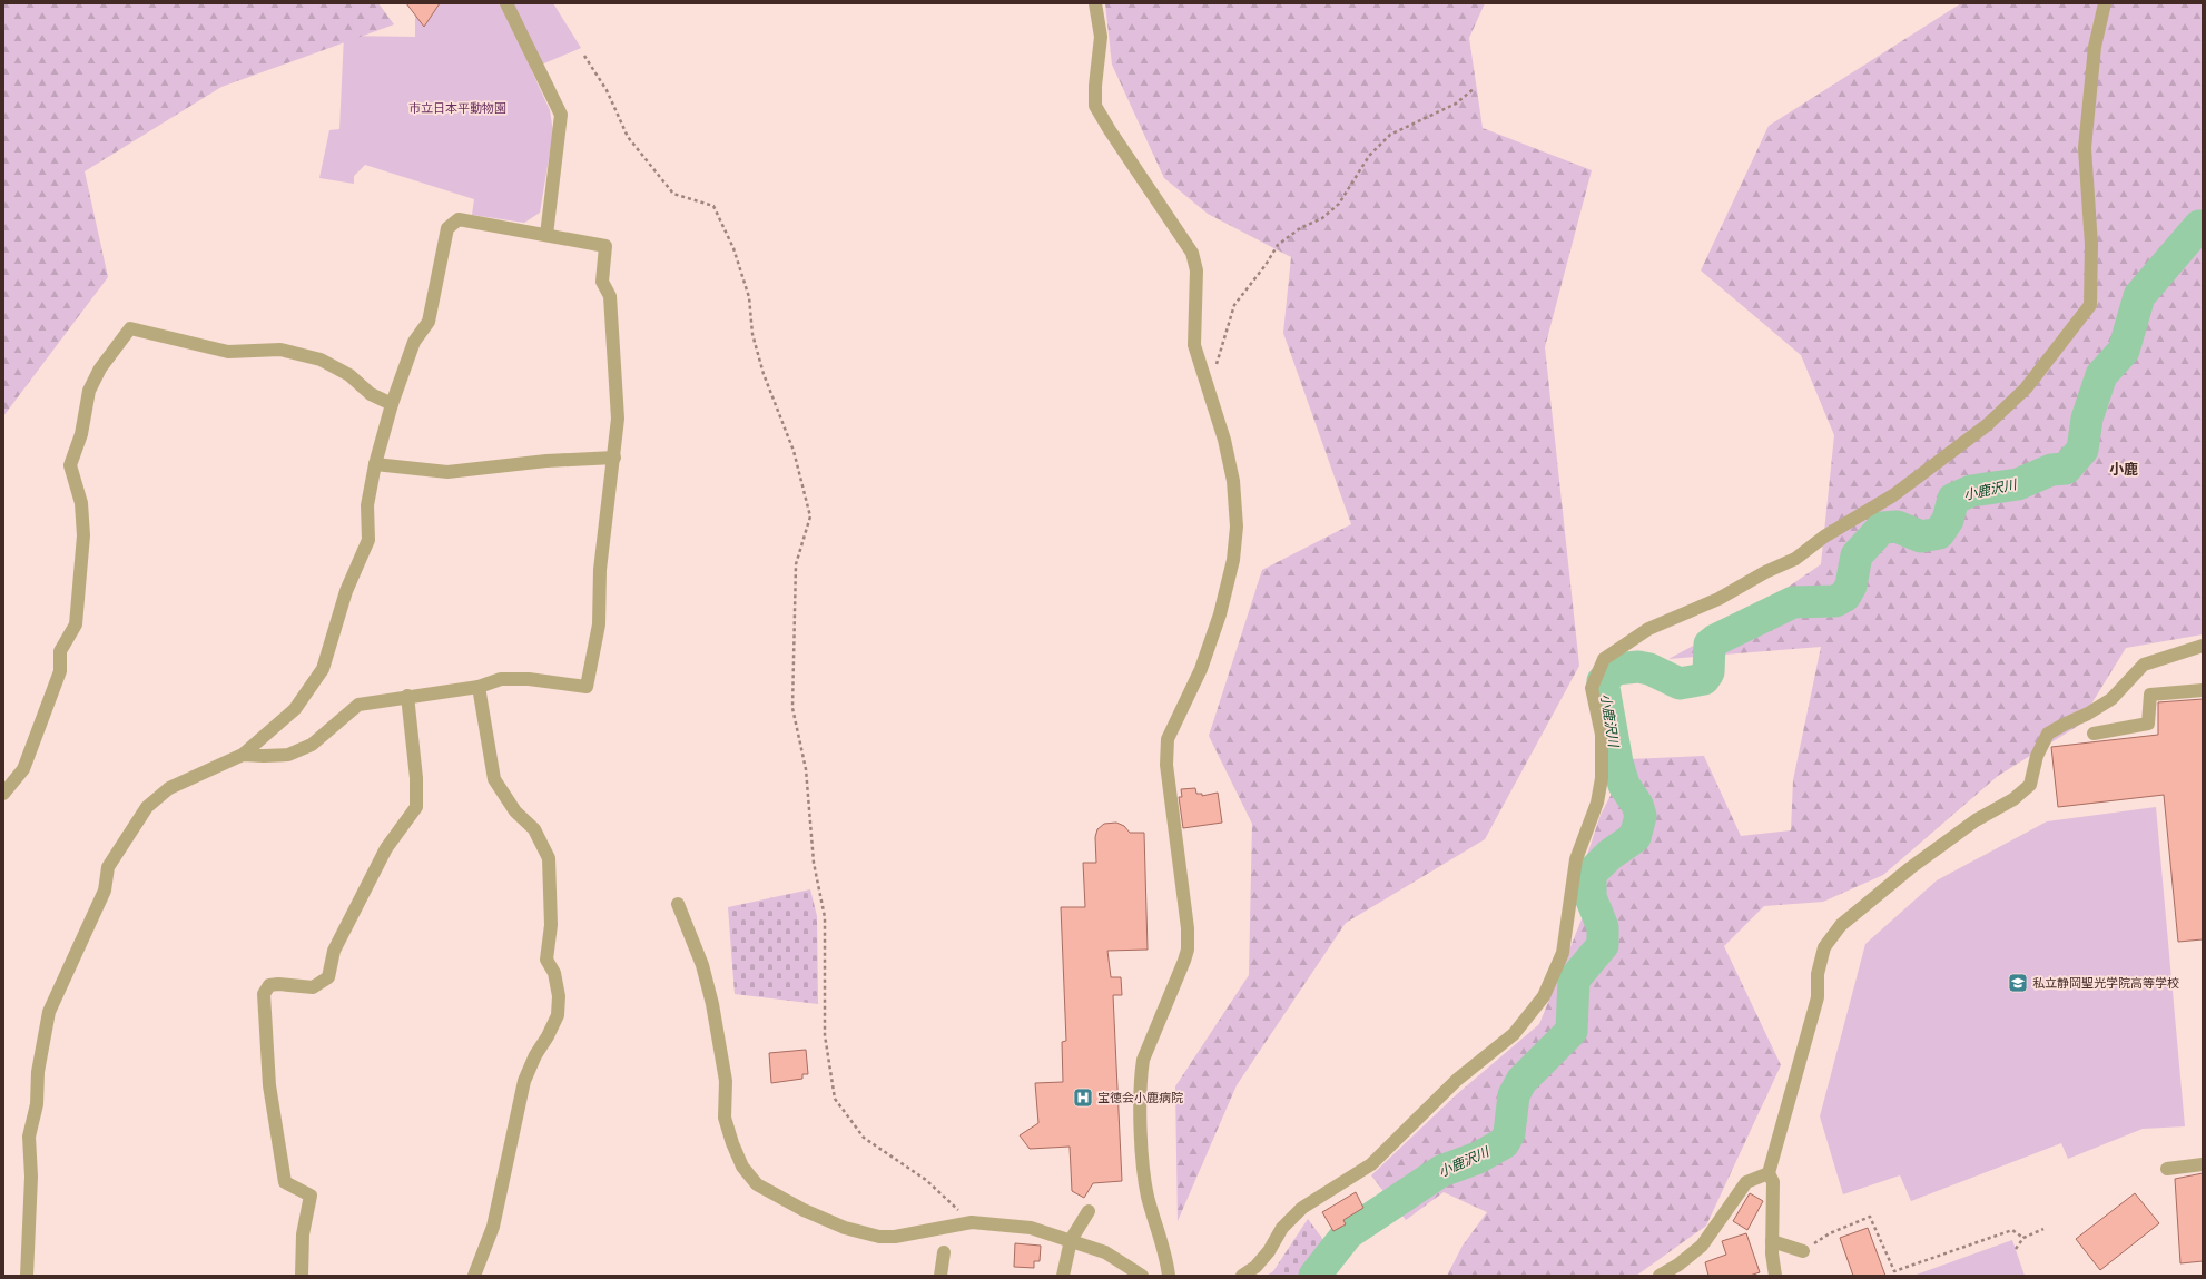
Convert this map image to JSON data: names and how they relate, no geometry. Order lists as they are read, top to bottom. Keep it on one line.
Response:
{"districts":["小鹿"],"water":["小鹿沢川"],"parks":["市立日本平動物園"],"places":{"school or university":["私立静岡聖光学院高等学校"],"hospital":["宝徳会小鹿病院"]}}
